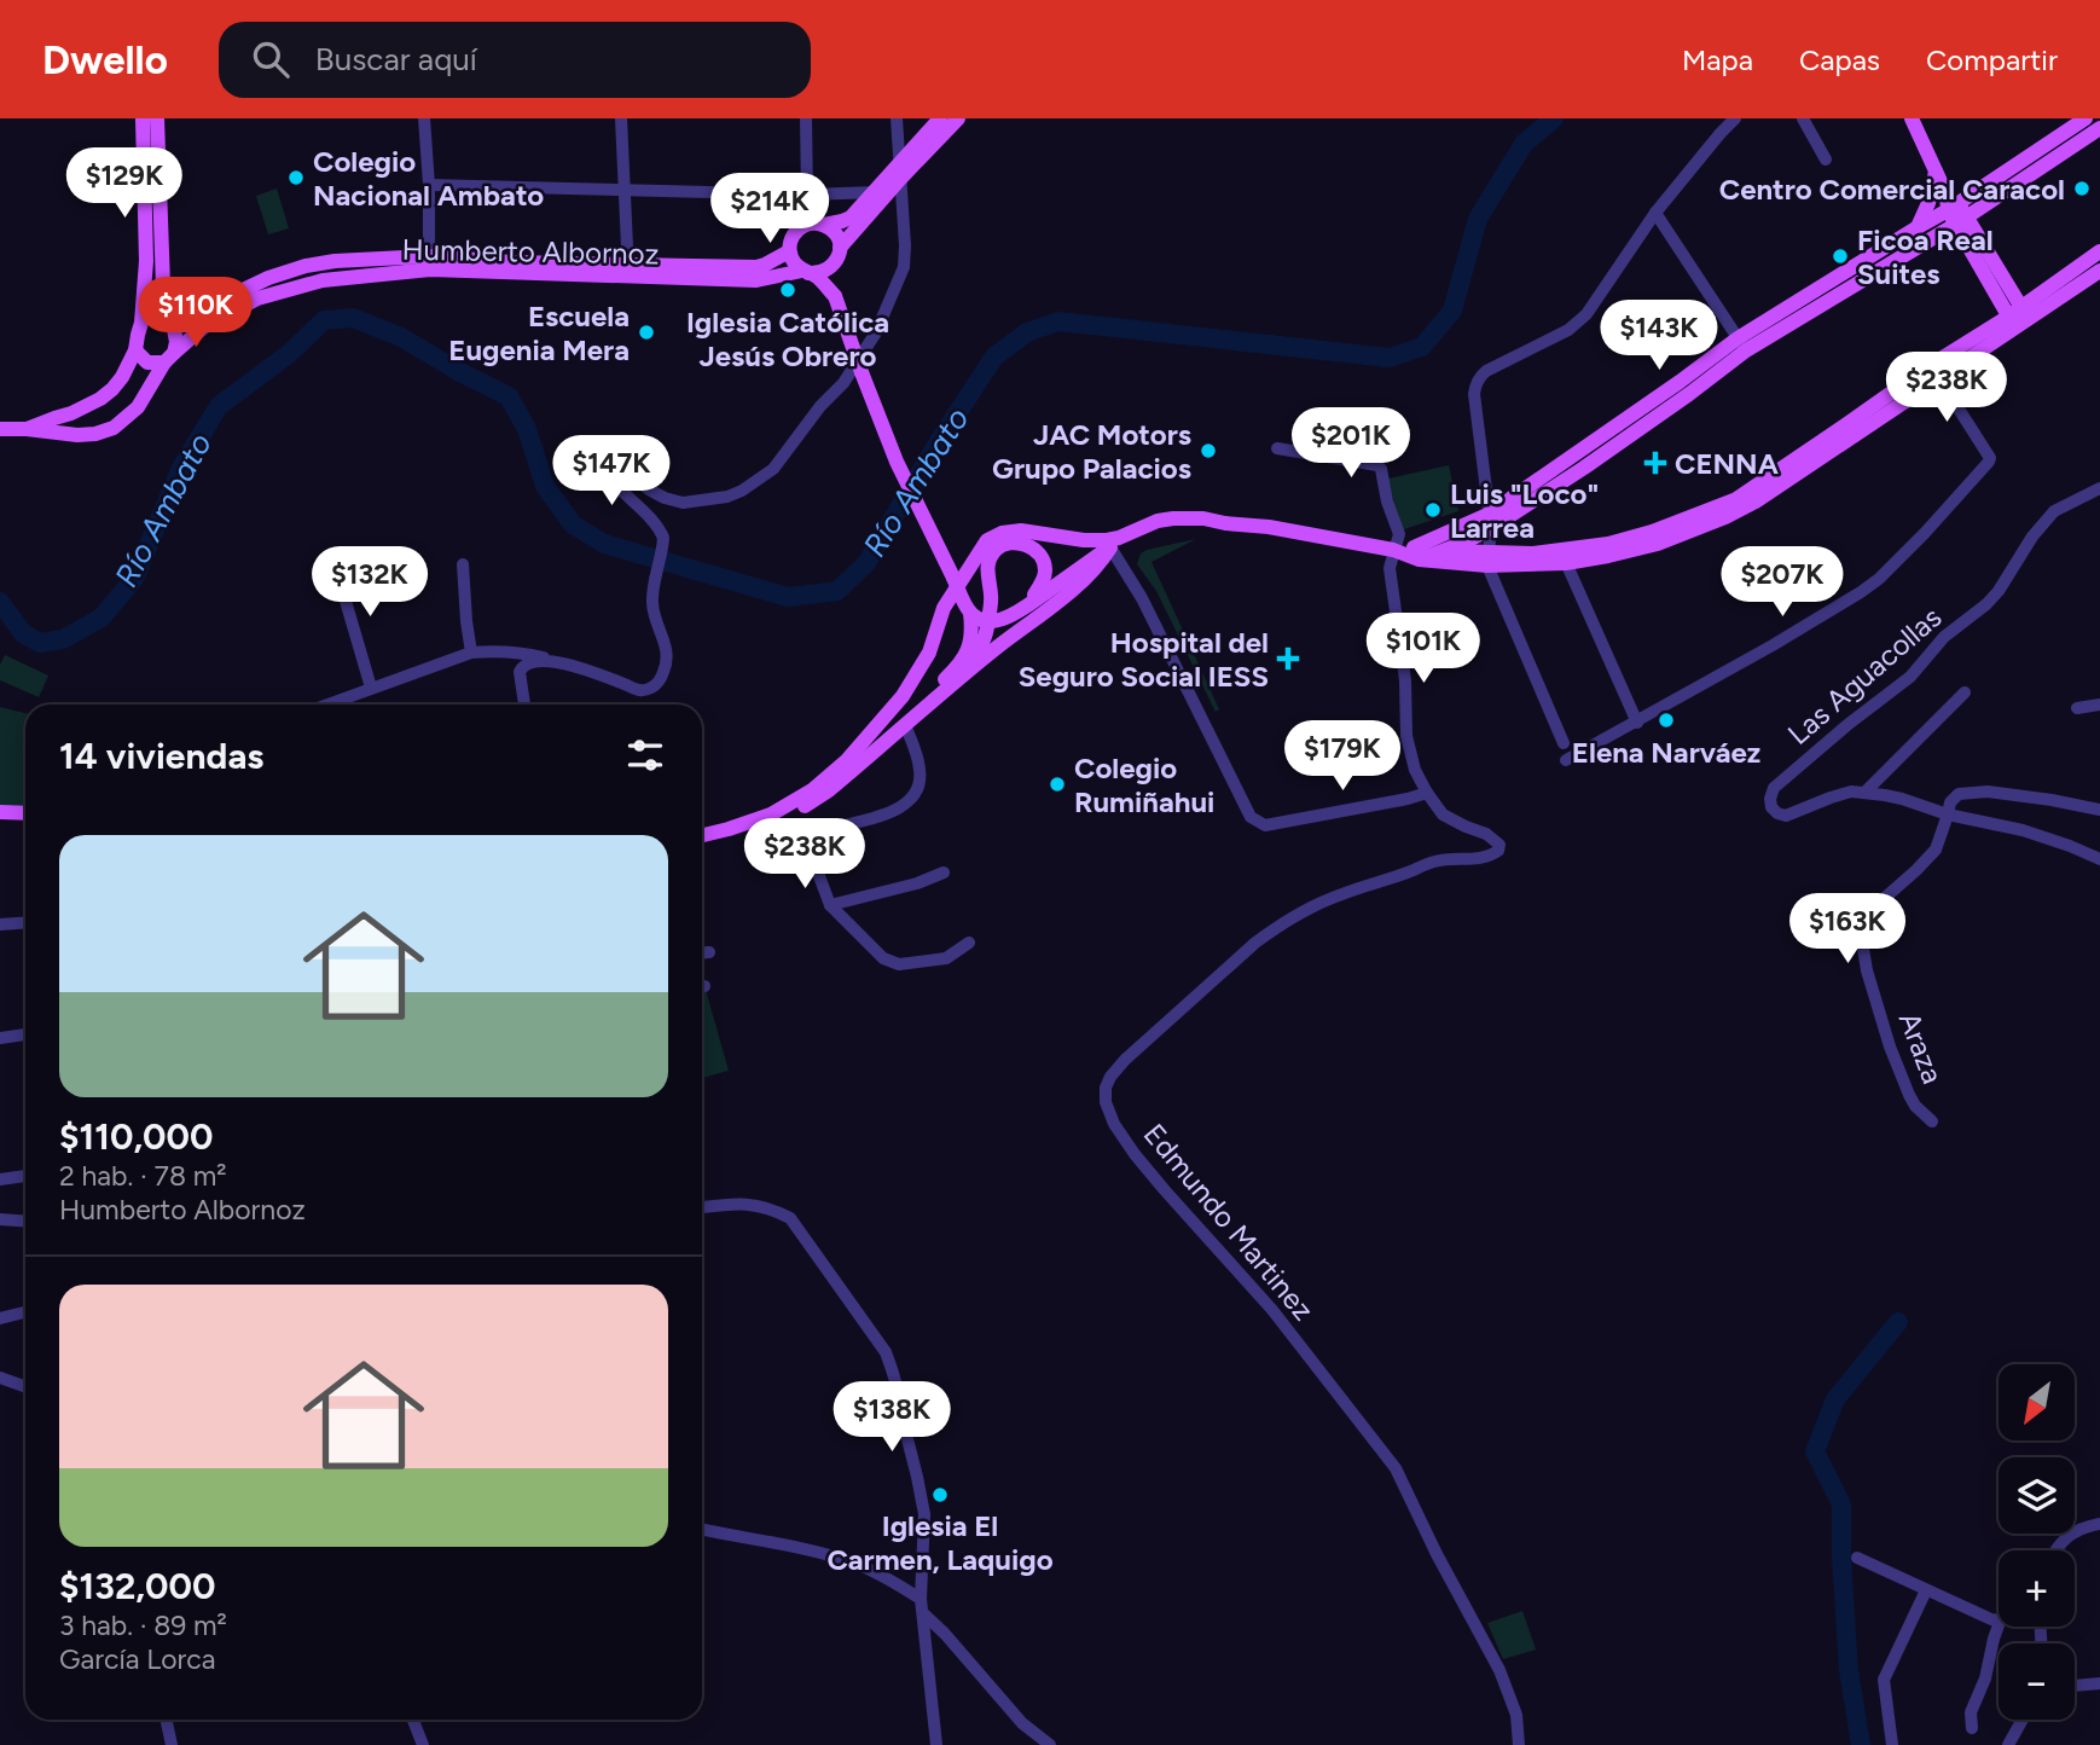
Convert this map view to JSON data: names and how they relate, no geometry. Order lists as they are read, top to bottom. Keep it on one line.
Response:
{"streets":{"main road":["Humberto Albornoz"],"street":["Las Aguacollas","Araza","Edmundo Martinez"]},"crossings":[["Las Aguacollas","Araza"]],"water":["Río Ambato"],"places":{"other":["Colegio Nacional Ambato","Centro Comercial Caracol","Ficoa Real Suites","Iglesia Católica Jesús Obrero","Escuela Eugenia Mera","JAC Motors Grupo Palacios","Luis \"Loco\" Larrea","Elena Narváez","Colegio Rumiñahui","Iglesia El Carmen, Laquigo"],"health":["CENNA","Hospital del Seguro Social IESS"]},"north":"bottom left","page":{"header":"Dwello","search":"Buscar aquí","nav":["Mapa","Capas","Compartir"],"price":["$129K","$214K","$110K","$143K","$238K","$201K","$147K","$132K","$207K","$101K","$179K","$238K","$163K","$138K"],"heading":"14 viviendas","list":[{"name":"$110,000","note":"2 hab. · 78 m² · Humberto Albornoz"},{"name":"$132,000","note":"3 hab. · 89 m² · García Lorca"}],"map_buttons":["+","−"]}}
